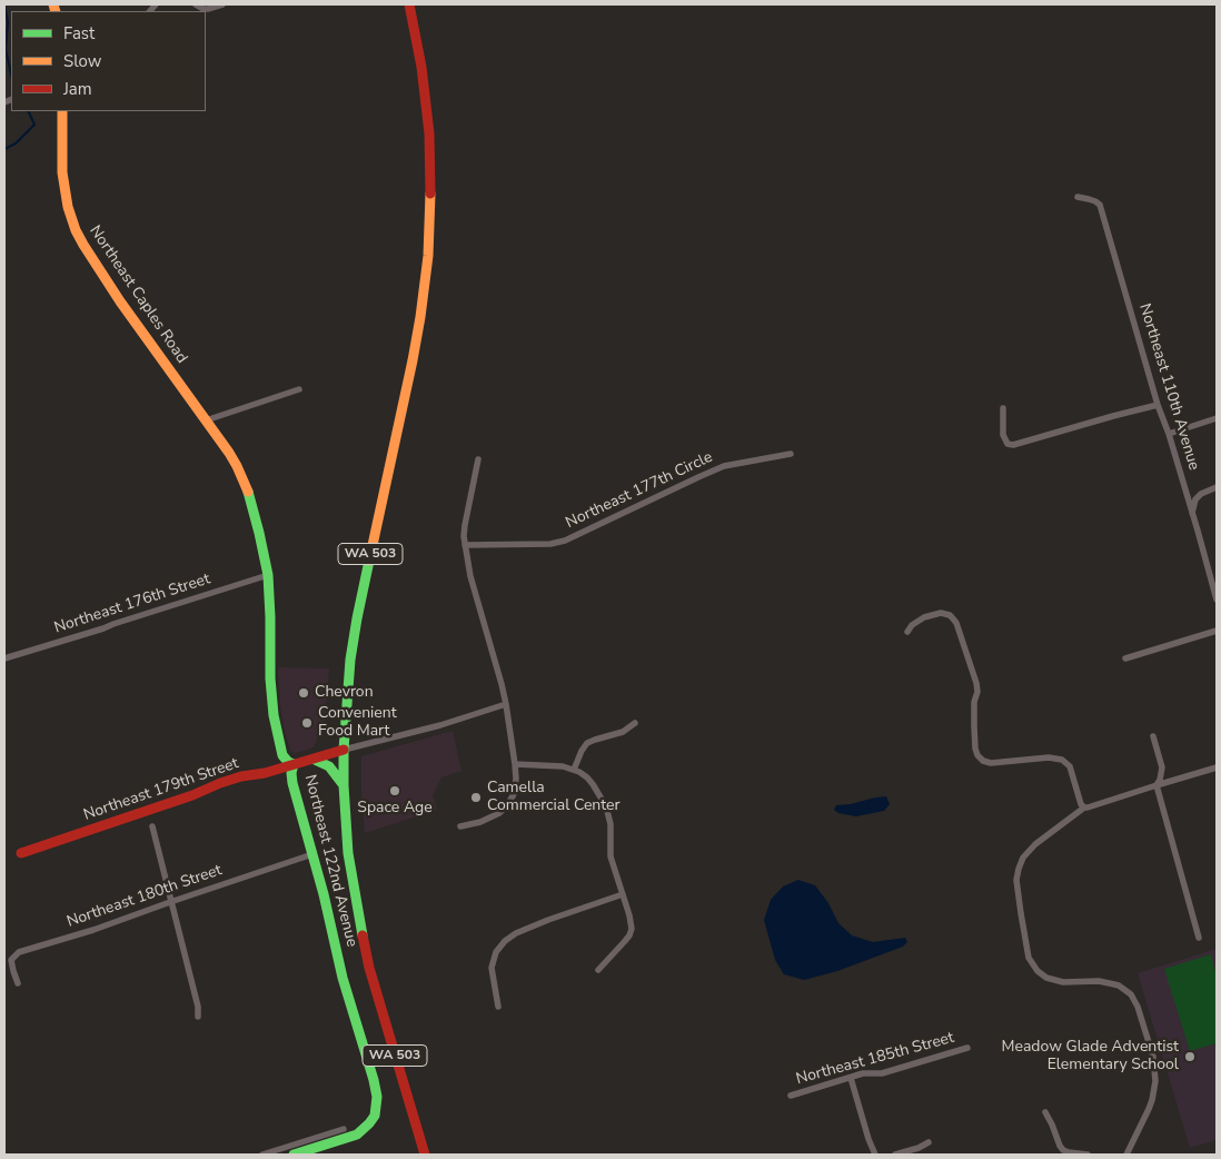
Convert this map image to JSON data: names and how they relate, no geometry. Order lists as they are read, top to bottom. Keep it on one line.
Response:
{"streets":{"main road":["Northeast Caples Road","WA 503","Northeast 179th Street","Northeast 122nd Avenue"],"street":["Northeast 110th Avenue","Northeast 177th Circle","Northeast 176th Street","Northeast 180th Street","Northeast 185th Street"]},"crossings":[["Northeast Caples Road","Northeast 122nd Avenue"],["Northeast 176th Street","Northeast 122nd Avenue"],["Northeast 179th Street","Northeast 122nd Avenue"],["Northeast 122nd Avenue","Northeast 180th Street"]],"places":["Chevron","Convenient Food Mart","Space Age","Camella Commercial Center","Meadow Glade Adventist Elementary School"],"legend":["Fast","Slow","Jam"]}
